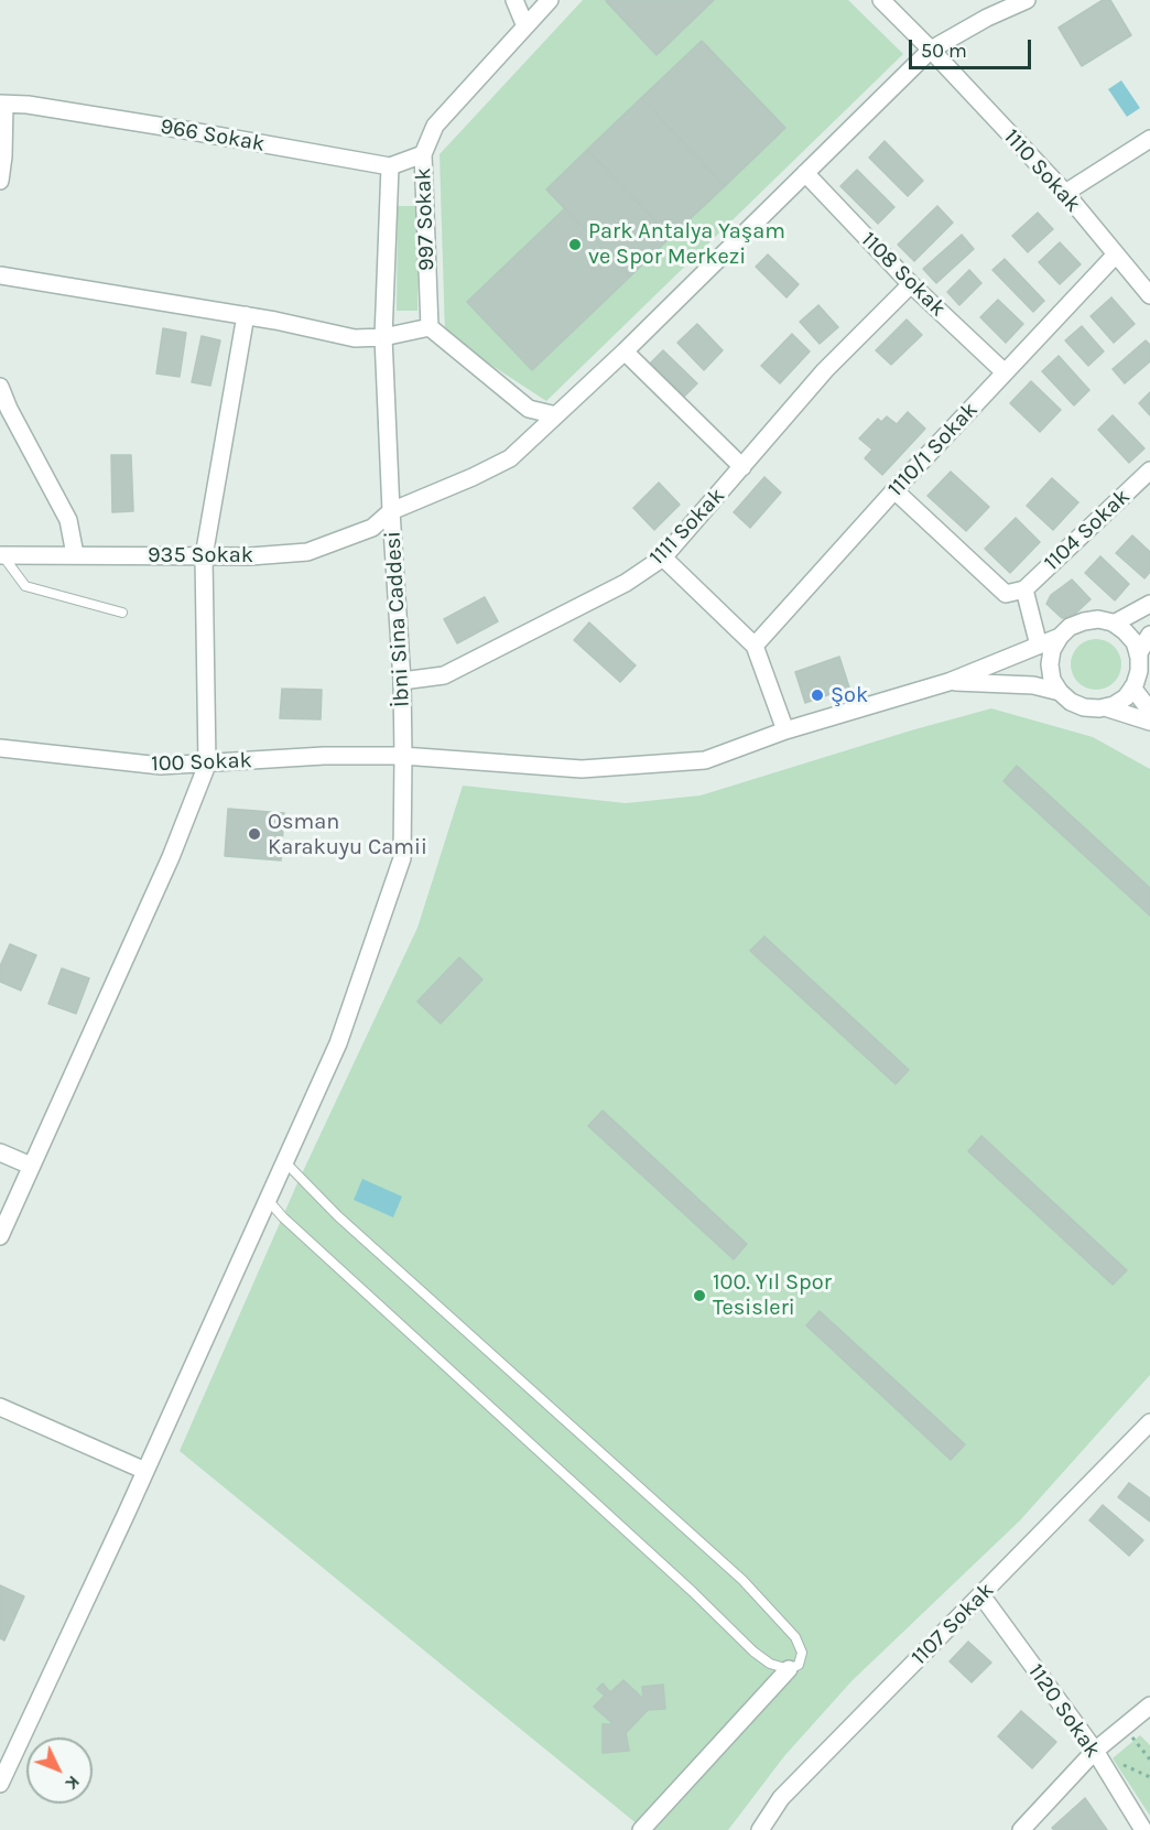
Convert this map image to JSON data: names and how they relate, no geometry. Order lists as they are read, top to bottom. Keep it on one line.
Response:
{"streets":{"street":["966 Sokak","1110 Sokak","997 Sokak","1108 Sokak","1110/1 Sokak","1111 Sokak","1104 Sokak","935 Sokak","İbni Sina Caddesi","100 Sokak","1107 Sokak","1120 Sokak"]},"crossings":[["1110 Sokak","1110/1 Sokak"],["1110 Sokak","İbni Sina Caddesi"],["1108 Sokak","1110/1 Sokak"],["1108 Sokak","1111 Sokak"],["1108 Sokak","İbni Sina Caddesi"],["1111 Sokak","İbni Sina Caddesi"],["935 Sokak","İbni Sina Caddesi"],["İbni Sina Caddesi","100 Sokak"],["1107 Sokak","1120 Sokak"]],"places":["Park Antalya Yaşam ve Spor Merkezi","Şok","Osman Karakuyu Camii","100. Yıl Spor Tesisleri"],"scale_bar":"50 m","north":"bottom right"}
